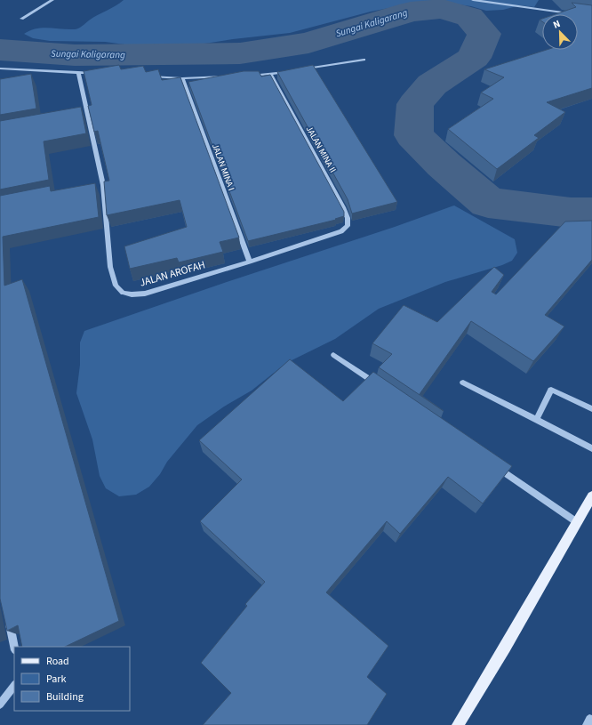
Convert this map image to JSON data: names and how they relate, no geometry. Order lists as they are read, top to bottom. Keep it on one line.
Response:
{"streets":{"street":["JALAN MINA II","JALAN MINA I","JALAN AROFAH"]},"crossings":[["JALAN MINA II","JALAN AROFAH"],["JALAN MINA I","JALAN AROFAH"]],"water":["Sungai Kaligarang"],"legend":["Road","Park","Building"],"north":"top left"}
